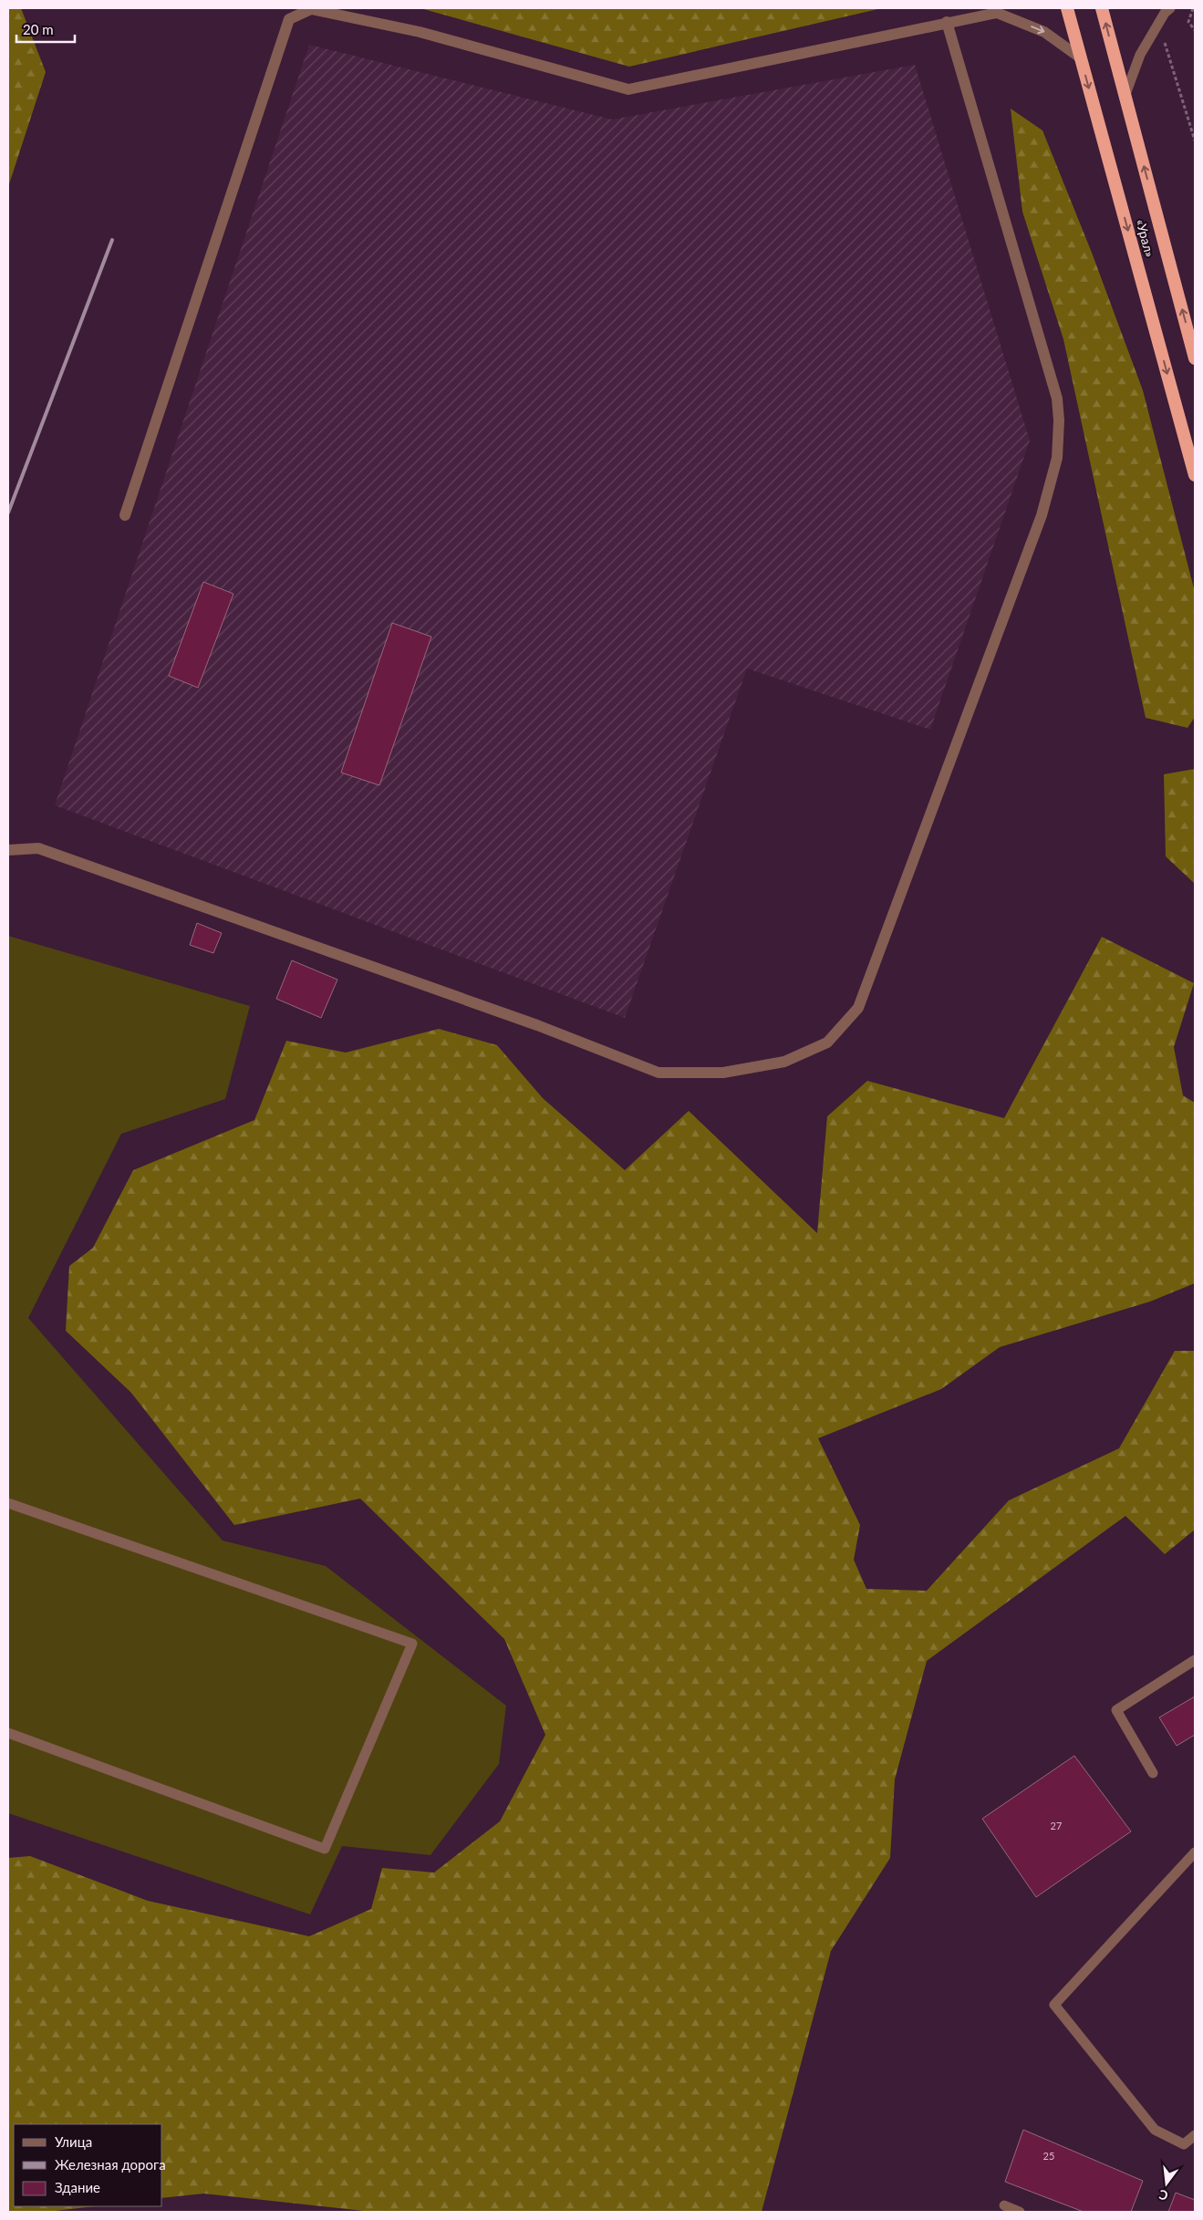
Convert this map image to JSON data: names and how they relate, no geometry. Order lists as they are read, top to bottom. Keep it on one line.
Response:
{"streets":{"highway":["«Урал»"]},"house_numbers":["27","25"],"legend":["Улица","Железная дорога","Здание"],"scale_bar":"20 m","north":"bottom"}
